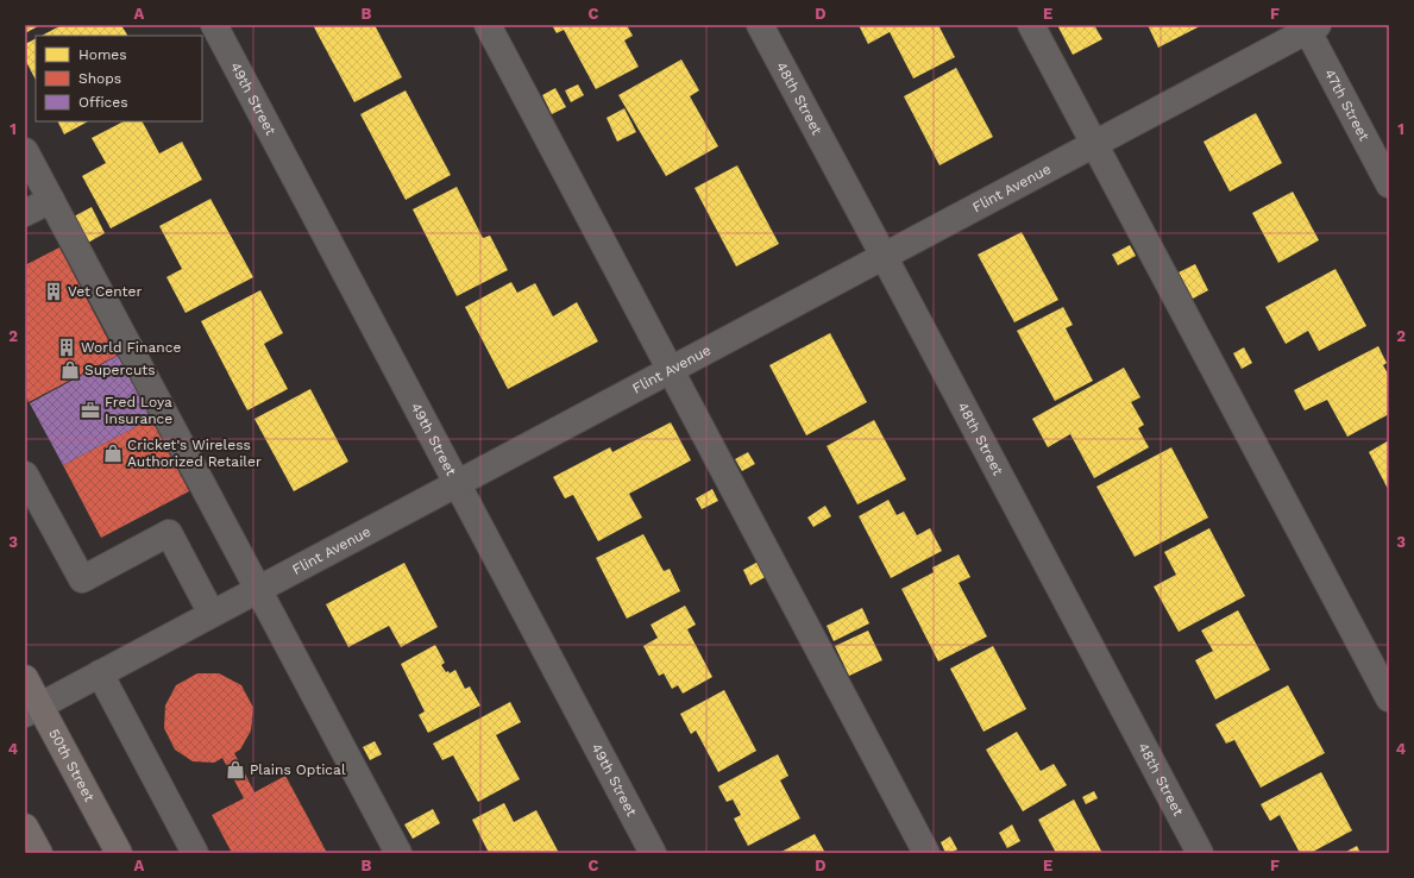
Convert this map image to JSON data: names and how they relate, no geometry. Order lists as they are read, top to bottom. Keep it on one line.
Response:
{"streets":{"main road":["50th Street"],"street":["49th Street","48th Street","47th Street","Flint Avenue"]},"crossings":[["49th Street","Flint Avenue"],["48th Street","Flint Avenue"],["47th Street","Flint Avenue"],["Flint Avenue","50th Street"]],"places":{"building":["Vet Center","World Finance"],"shop":["Supercuts","Cricket's Wireless Authorized Retailer","Plains Optical"],"office":["Fred Loya Insurance"]},"legend":["Homes","Shops","Offices"],"grid":{"columns":["A","B","C","D","E","F"],"rows":["1","2","3","4"]}}
